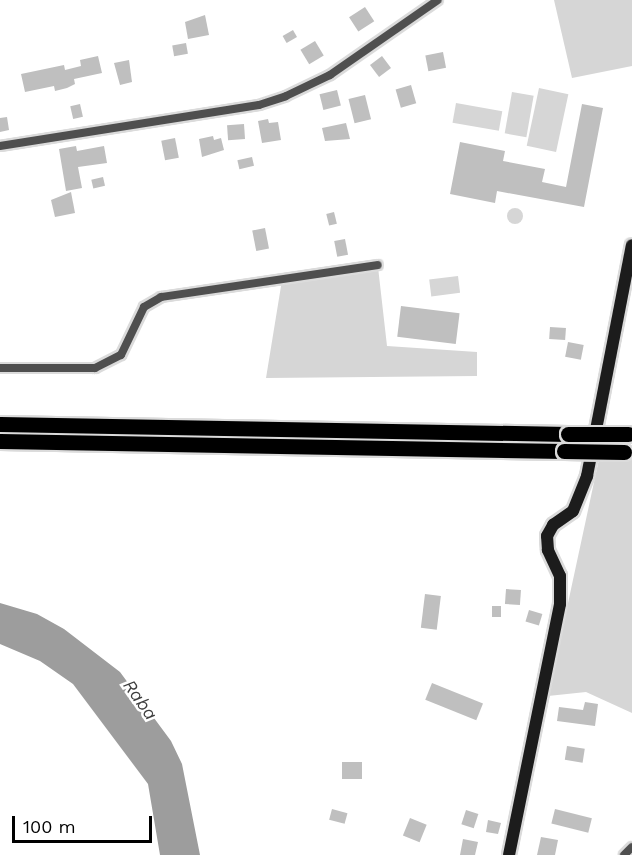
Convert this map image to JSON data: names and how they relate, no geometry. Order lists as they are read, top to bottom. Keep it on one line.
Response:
{"water":["Raba"],"scale_bar":"100 m"}
